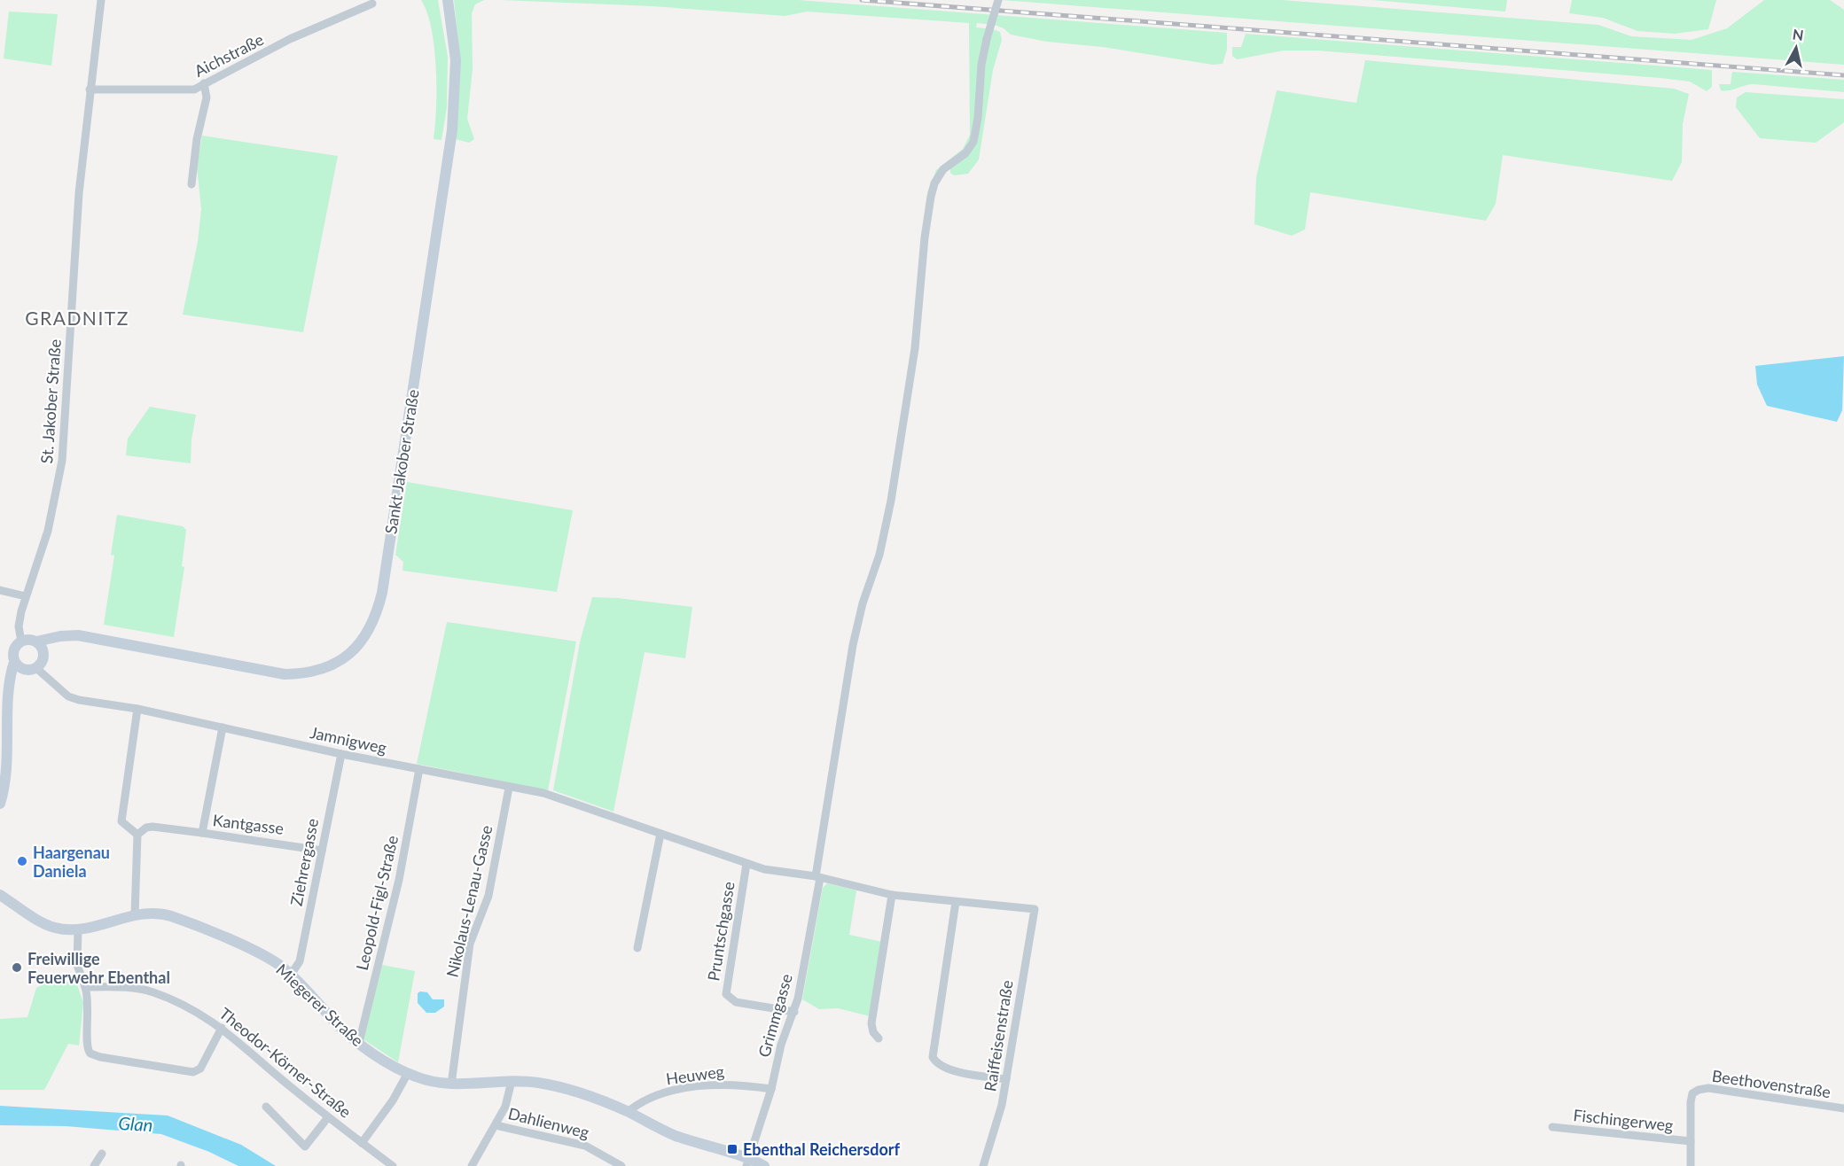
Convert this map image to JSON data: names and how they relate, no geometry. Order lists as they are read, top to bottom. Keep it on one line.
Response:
{"streets":{"main road":["Sankt Jakober Straße","Miegerer Straße"],"street":["Aichstraße","St. Jakober Straße","Jamnigweg","Kantgasse","Ziehrergasse","Nikolaus-Lenau-Gasse","Leopold-Figl-Straße","Pruntschgasse","Grimmgasse","Raiffeisenstraße","Theodor-Körner-Straße","Heuweg","Beethovenstraße","Fischingerweg","Dahlienweg"]},"crossings":[["Aichstraße","St. Jakober Straße"],["St. Jakober Straße","Sankt Jakober Straße"],["St. Jakober Straße","Jamnigweg"],["Sankt Jakober Straße","Jamnigweg"],["Jamnigweg","Kantgasse"],["Jamnigweg","Ziehrergasse"],["Jamnigweg","Nikolaus-Lenau-Gasse"],["Jamnigweg","Leopold-Figl-Straße"],["Jamnigweg","Pruntschgasse"],["Jamnigweg","Grimmgasse"],["Jamnigweg","Raiffeisenstraße"],["Kantgasse","Ziehrergasse"],["Ziehrergasse","Miegerer Straße"],["Nikolaus-Lenau-Gasse","Miegerer Straße"],["Leopold-Figl-Straße","Miegerer Straße"],["Pruntschgasse","Grimmgasse"],["Miegerer Straße","Grimmgasse"],["Miegerer Straße","Heuweg"],["Grimmgasse","Heuweg"],["Beethovenstraße","Fischingerweg"]],"districts":["GRADNITZ"],"water":["Glan"],"places":{"other":["Haargenau Daniela","Freiwillige Feuerwehr Ebenthal"],"transit":["Ebenthal Reichersdorf"]},"north":"top"}
